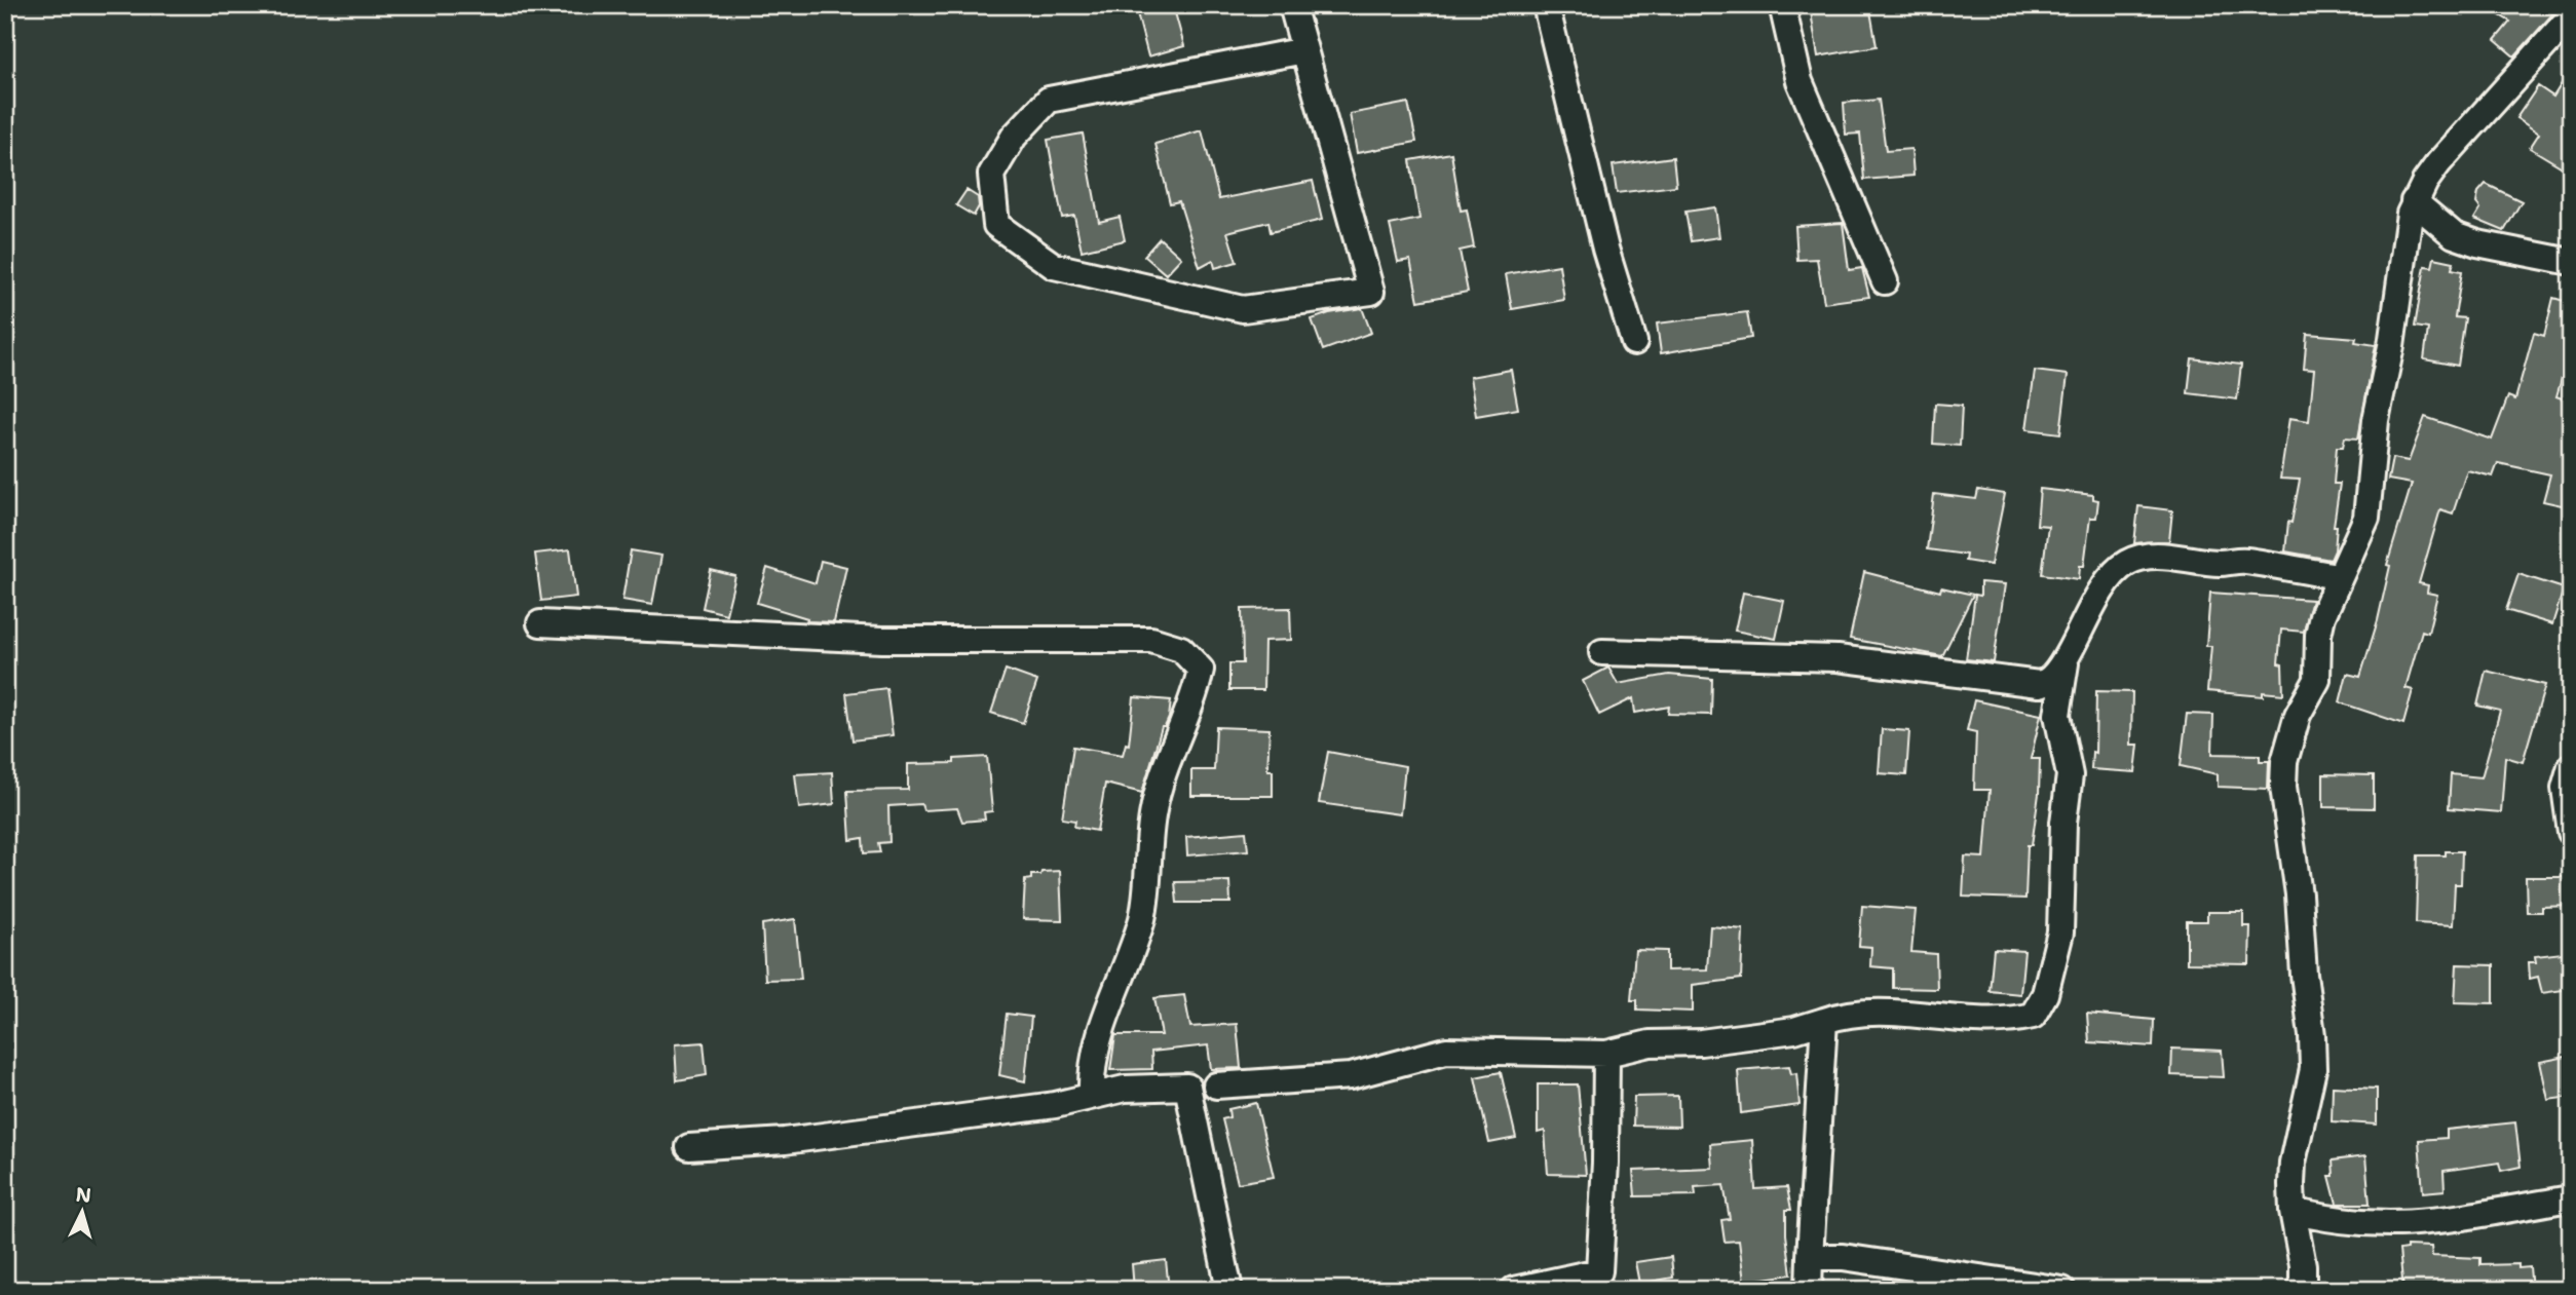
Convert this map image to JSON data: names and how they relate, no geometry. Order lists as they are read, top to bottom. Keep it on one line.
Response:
{"north":"top"}
